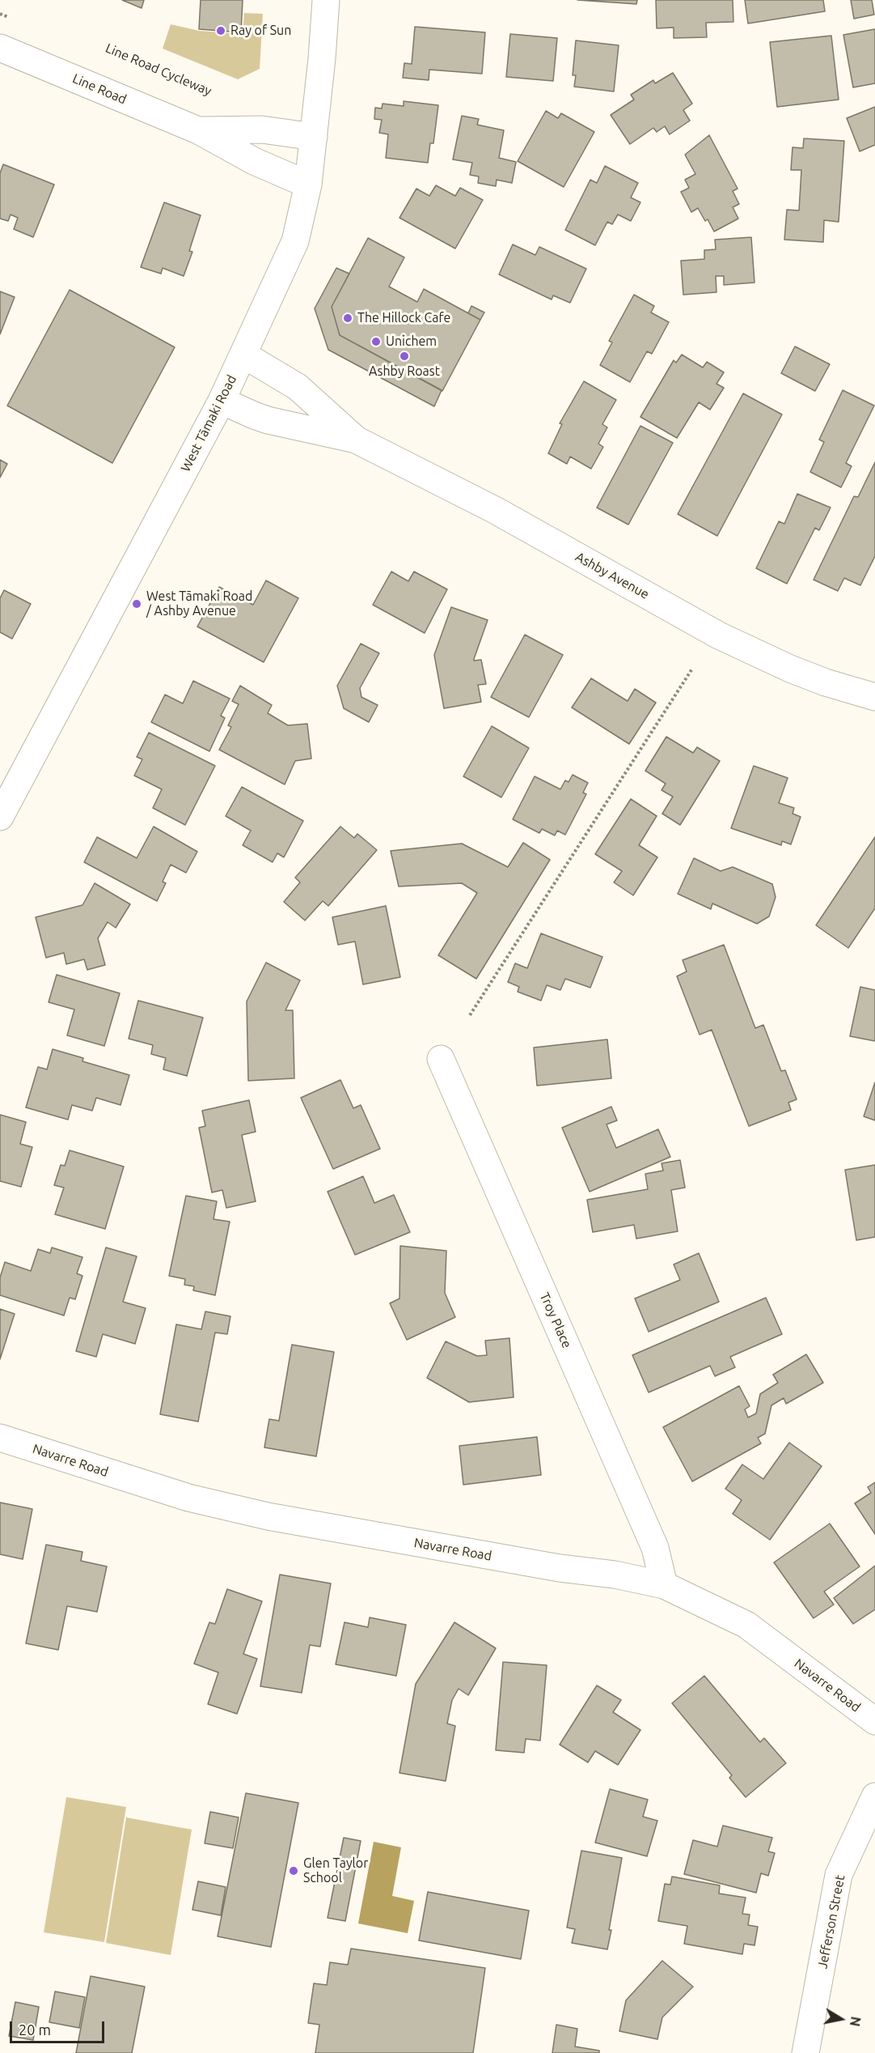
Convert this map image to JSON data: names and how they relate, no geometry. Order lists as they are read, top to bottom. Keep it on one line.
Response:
{"streets":{"street":["Line Road","West Tāmaki Road","Ashby Avenue","Troy Place","Navarre Road","Jefferson Street"]},"crossings":[["Line Road","West Tāmaki Road"],["West Tāmaki Road","Ashby Avenue"],["Troy Place","Navarre Road"]],"places":["Ray of Sun","The Hillock Cafe","Unichem","Ashby Roast","West Tāmaki Road / Ashby Avenue","Glen Taylor School"],"scale_bar":"20 m","north":"right"}
